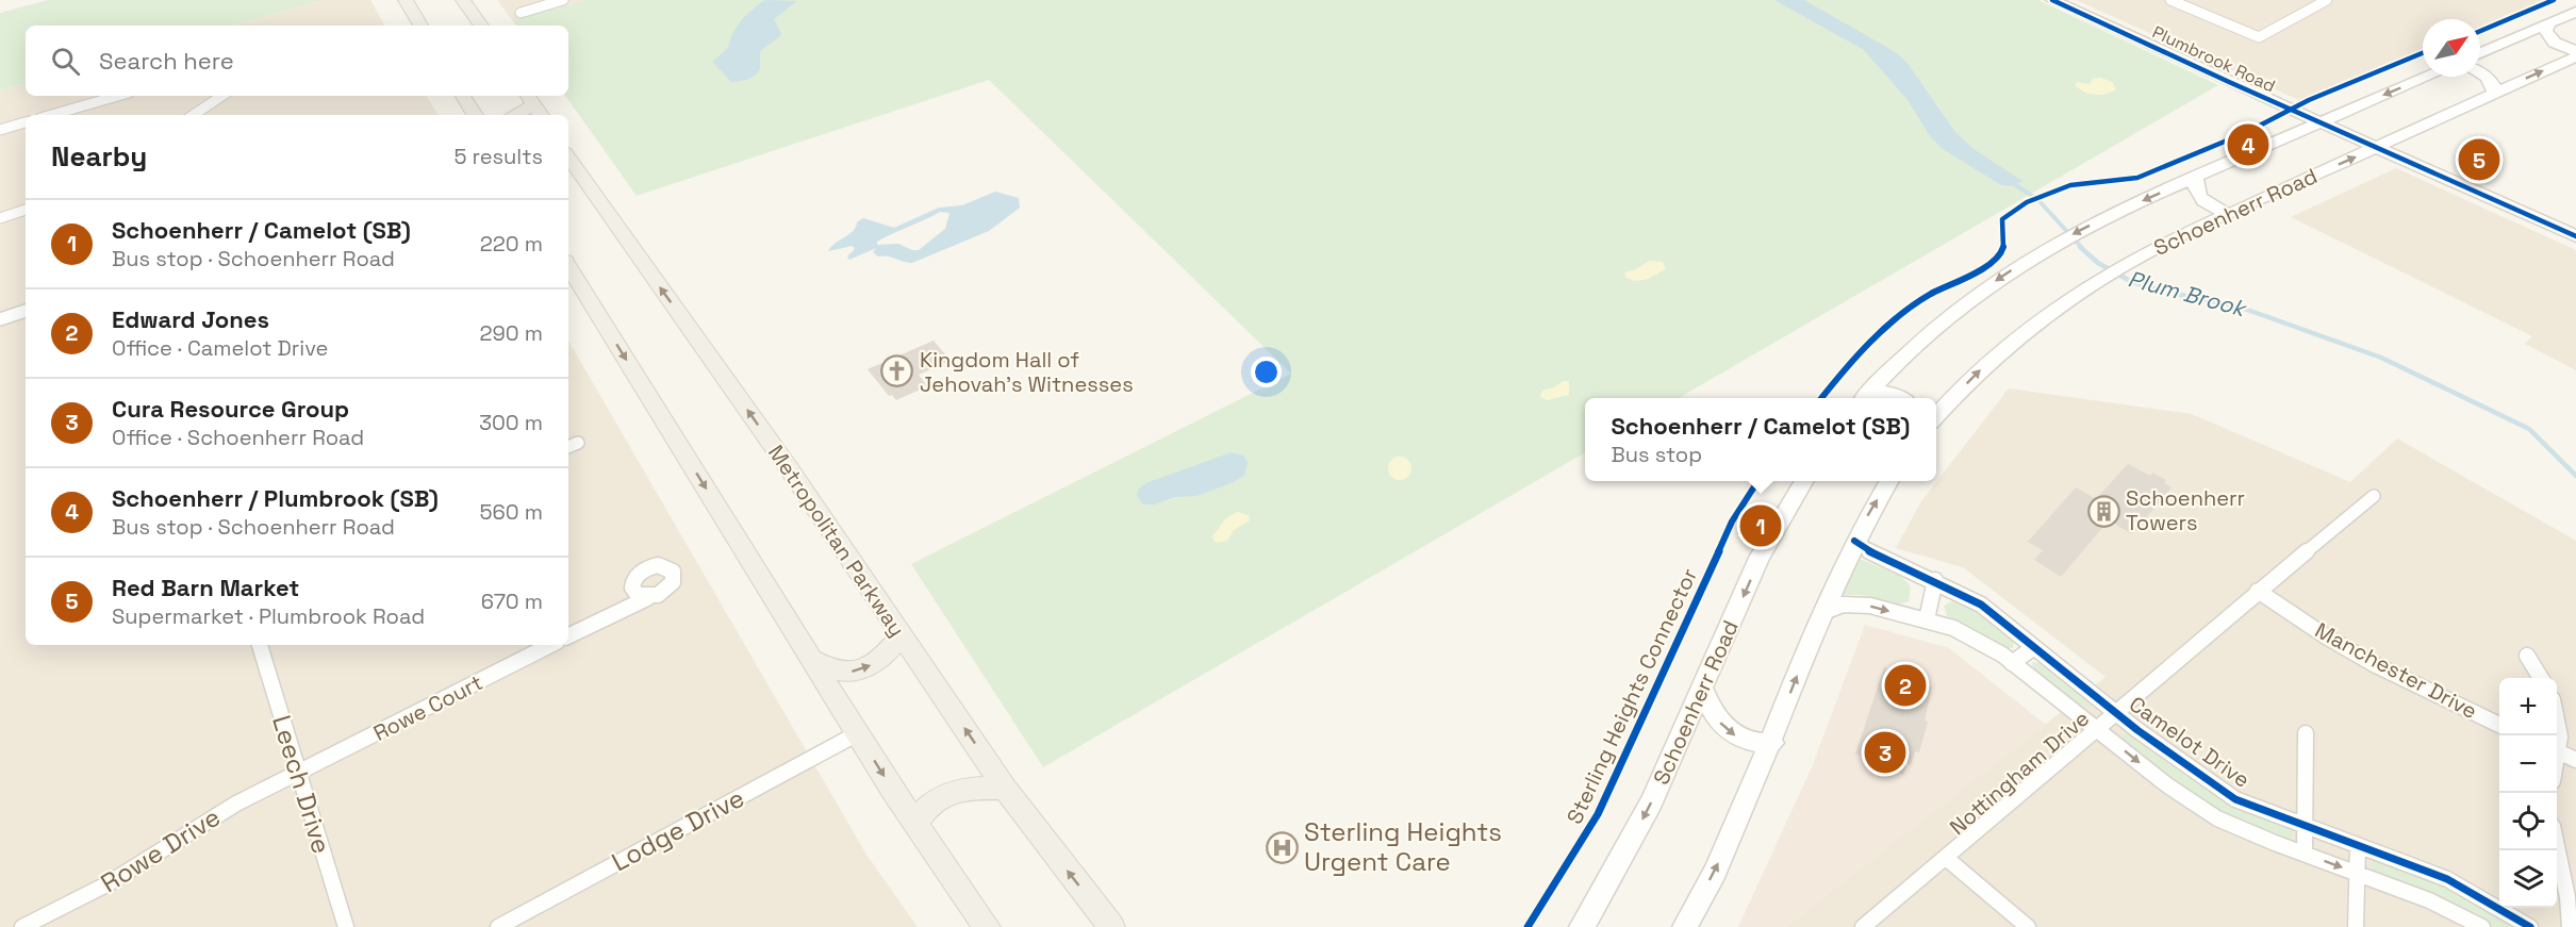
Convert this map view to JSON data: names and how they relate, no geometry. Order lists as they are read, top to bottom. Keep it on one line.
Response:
{"streets":{"main road":["Plumbrook Road","Schoenherr Road","Metropolitan Parkway"],"street":["Manchester Drive","Rowe Court","Camelot Drive","Nottingham Drive","Leech Drive","Lodge Drive","Rowe Drive"],"cycle path":["Sterling Heights Connector"]},"crossings":[["Plumbrook Road","Schoenherr Road"],["Manchester Drive","Nottingham Drive"],["Rowe Court","Leech Drive"],["Rowe Court","Rowe Drive"],["Camelot Drive","Nottingham Drive"],["Leech Drive","Rowe Drive"]],"water":["Plum Brook"],"places":{"church":["Kingdom Hall of Jehovah's Witnesses"],"building":["Schoenherr Towers"],"hospital":["Sterling Heights Urgent Care"]},"north":"top right","page":{"search":"Search here","heading":["Nearby","5 results"],"pins":["4","5","1","2","3"],"list":[{"mark":"1","name":"Schoenherr / Camelot (SB)","note":"Bus stop · Schoenherr Road","value":"220 m"},{"mark":"2","name":"Edward Jones","note":"Office · Camelot Drive","value":"290 m"},{"mark":"3","name":"Cura Resource Group","note":"Office · Schoenherr Road","value":"300 m"},{"mark":"4","name":"Schoenherr / Plumbrook (SB)","note":"Bus stop · Schoenherr Road","value":"560 m"},{"mark":"5","name":"Red Barn Market","note":"Supermarket · Plumbrook Road","value":"670 m"}],"popup":["Schoenherr / Camelot (SB)","Bus stop"],"map_buttons":["+","−"]}}
